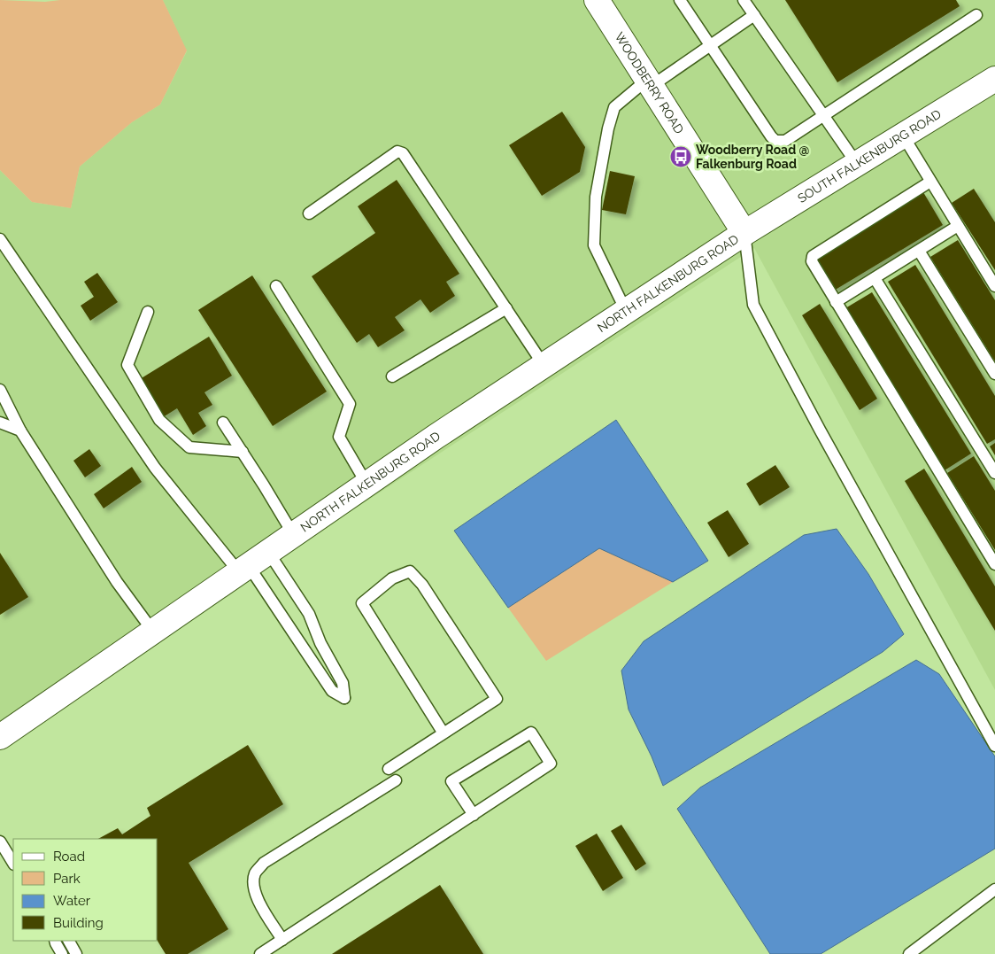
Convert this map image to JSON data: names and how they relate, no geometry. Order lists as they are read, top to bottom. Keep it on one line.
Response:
{"streets":{"street":["WOODBERRY ROAD","SOUTH FALKENBURG ROAD","NORTH FALKENBURG ROAD"]},"crossings":[["WOODBERRY ROAD","SOUTH FALKENBURG ROAD"],["WOODBERRY ROAD","NORTH FALKENBURG ROAD"],["SOUTH FALKENBURG ROAD","NORTH FALKENBURG ROAD"]],"places":{"bus stop":["Woodberry Road @ Falkenburg Road"]},"legend":["Road","Park","Water","Building"]}
